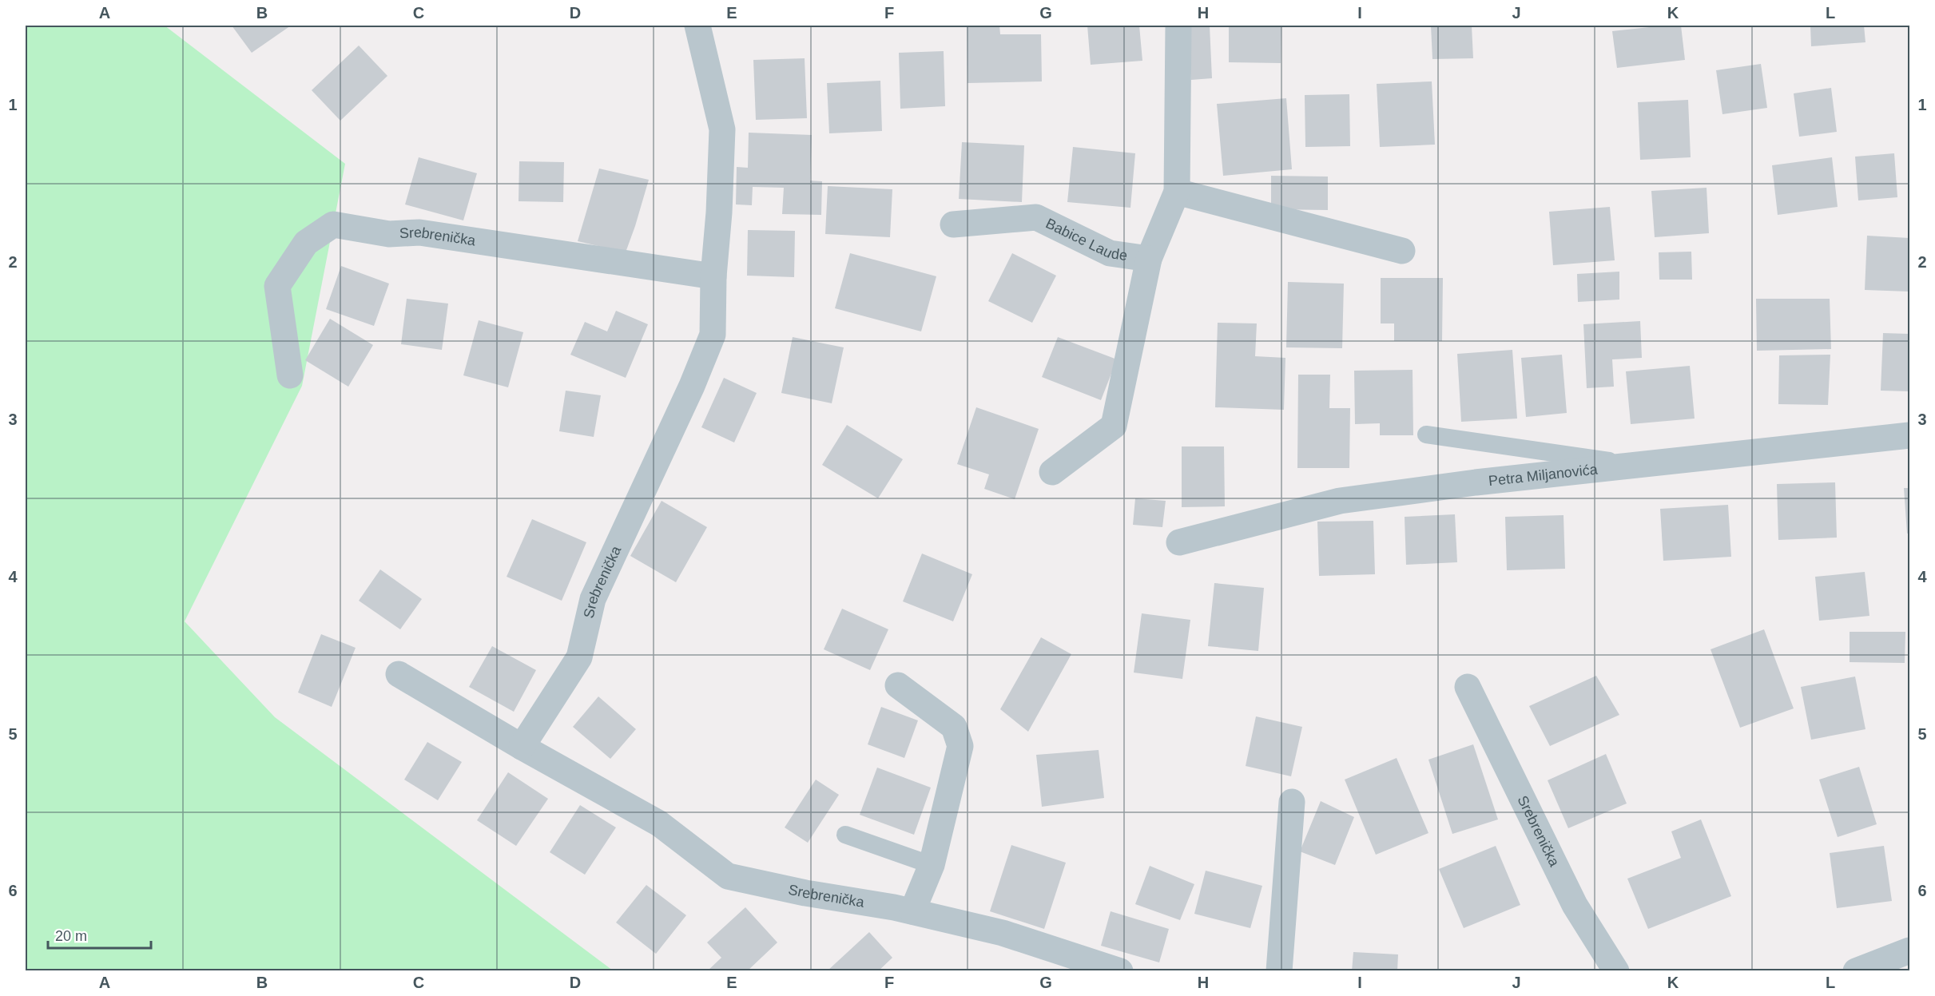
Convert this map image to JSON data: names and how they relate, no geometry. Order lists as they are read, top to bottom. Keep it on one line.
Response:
{"streets":{"street":["Srebrenička","Babice Laude","Petra Miljanovića"]},"scale_bar":"20 m","grid":{"columns":["A","B","C","D","E","F","G","H","I","J","K","L"],"rows":["1","2","3","4","5","6"]}}
